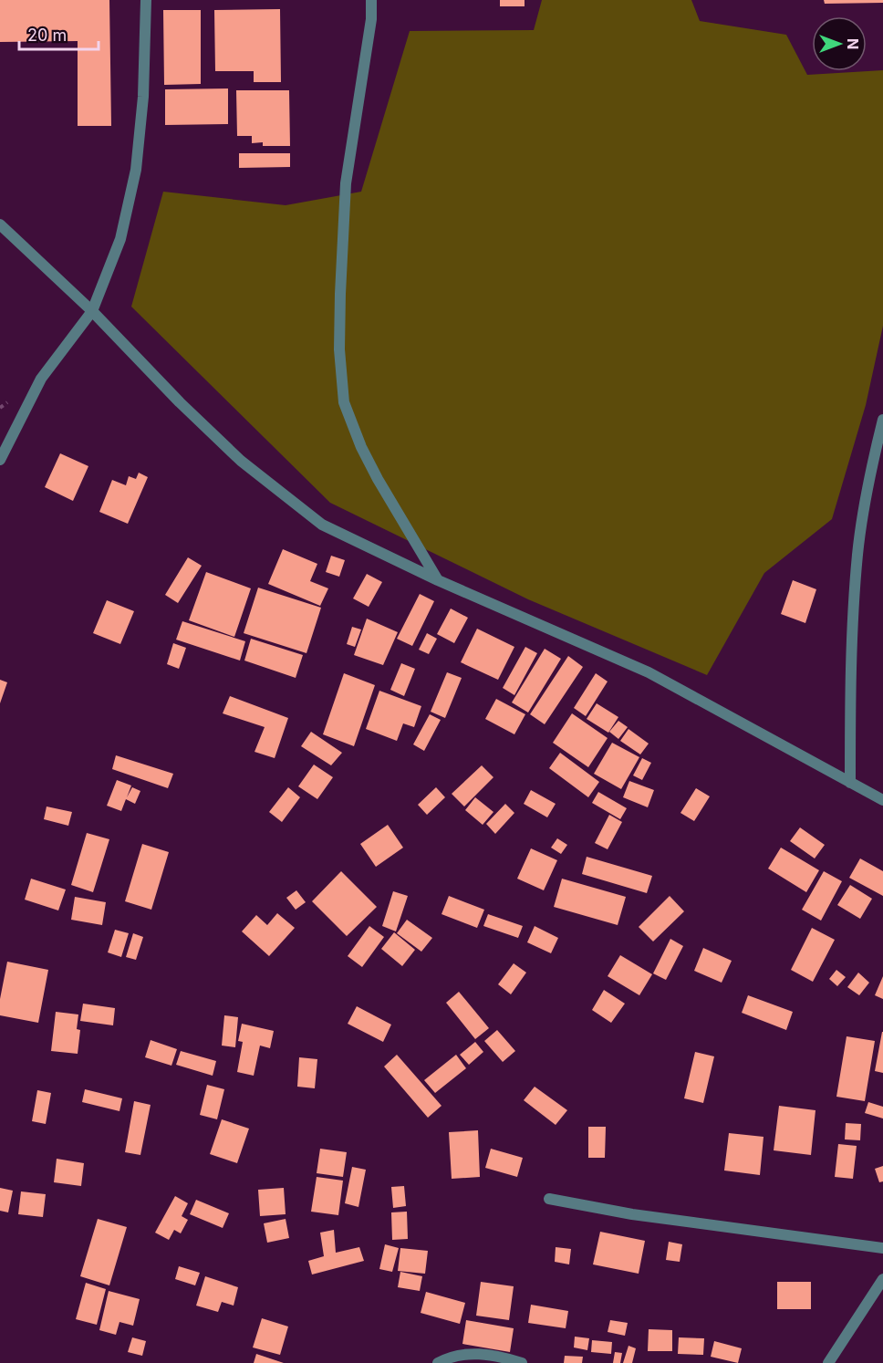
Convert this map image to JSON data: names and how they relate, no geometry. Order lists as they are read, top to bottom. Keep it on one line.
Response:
{"scale_bar":"20 m","north":"right"}
